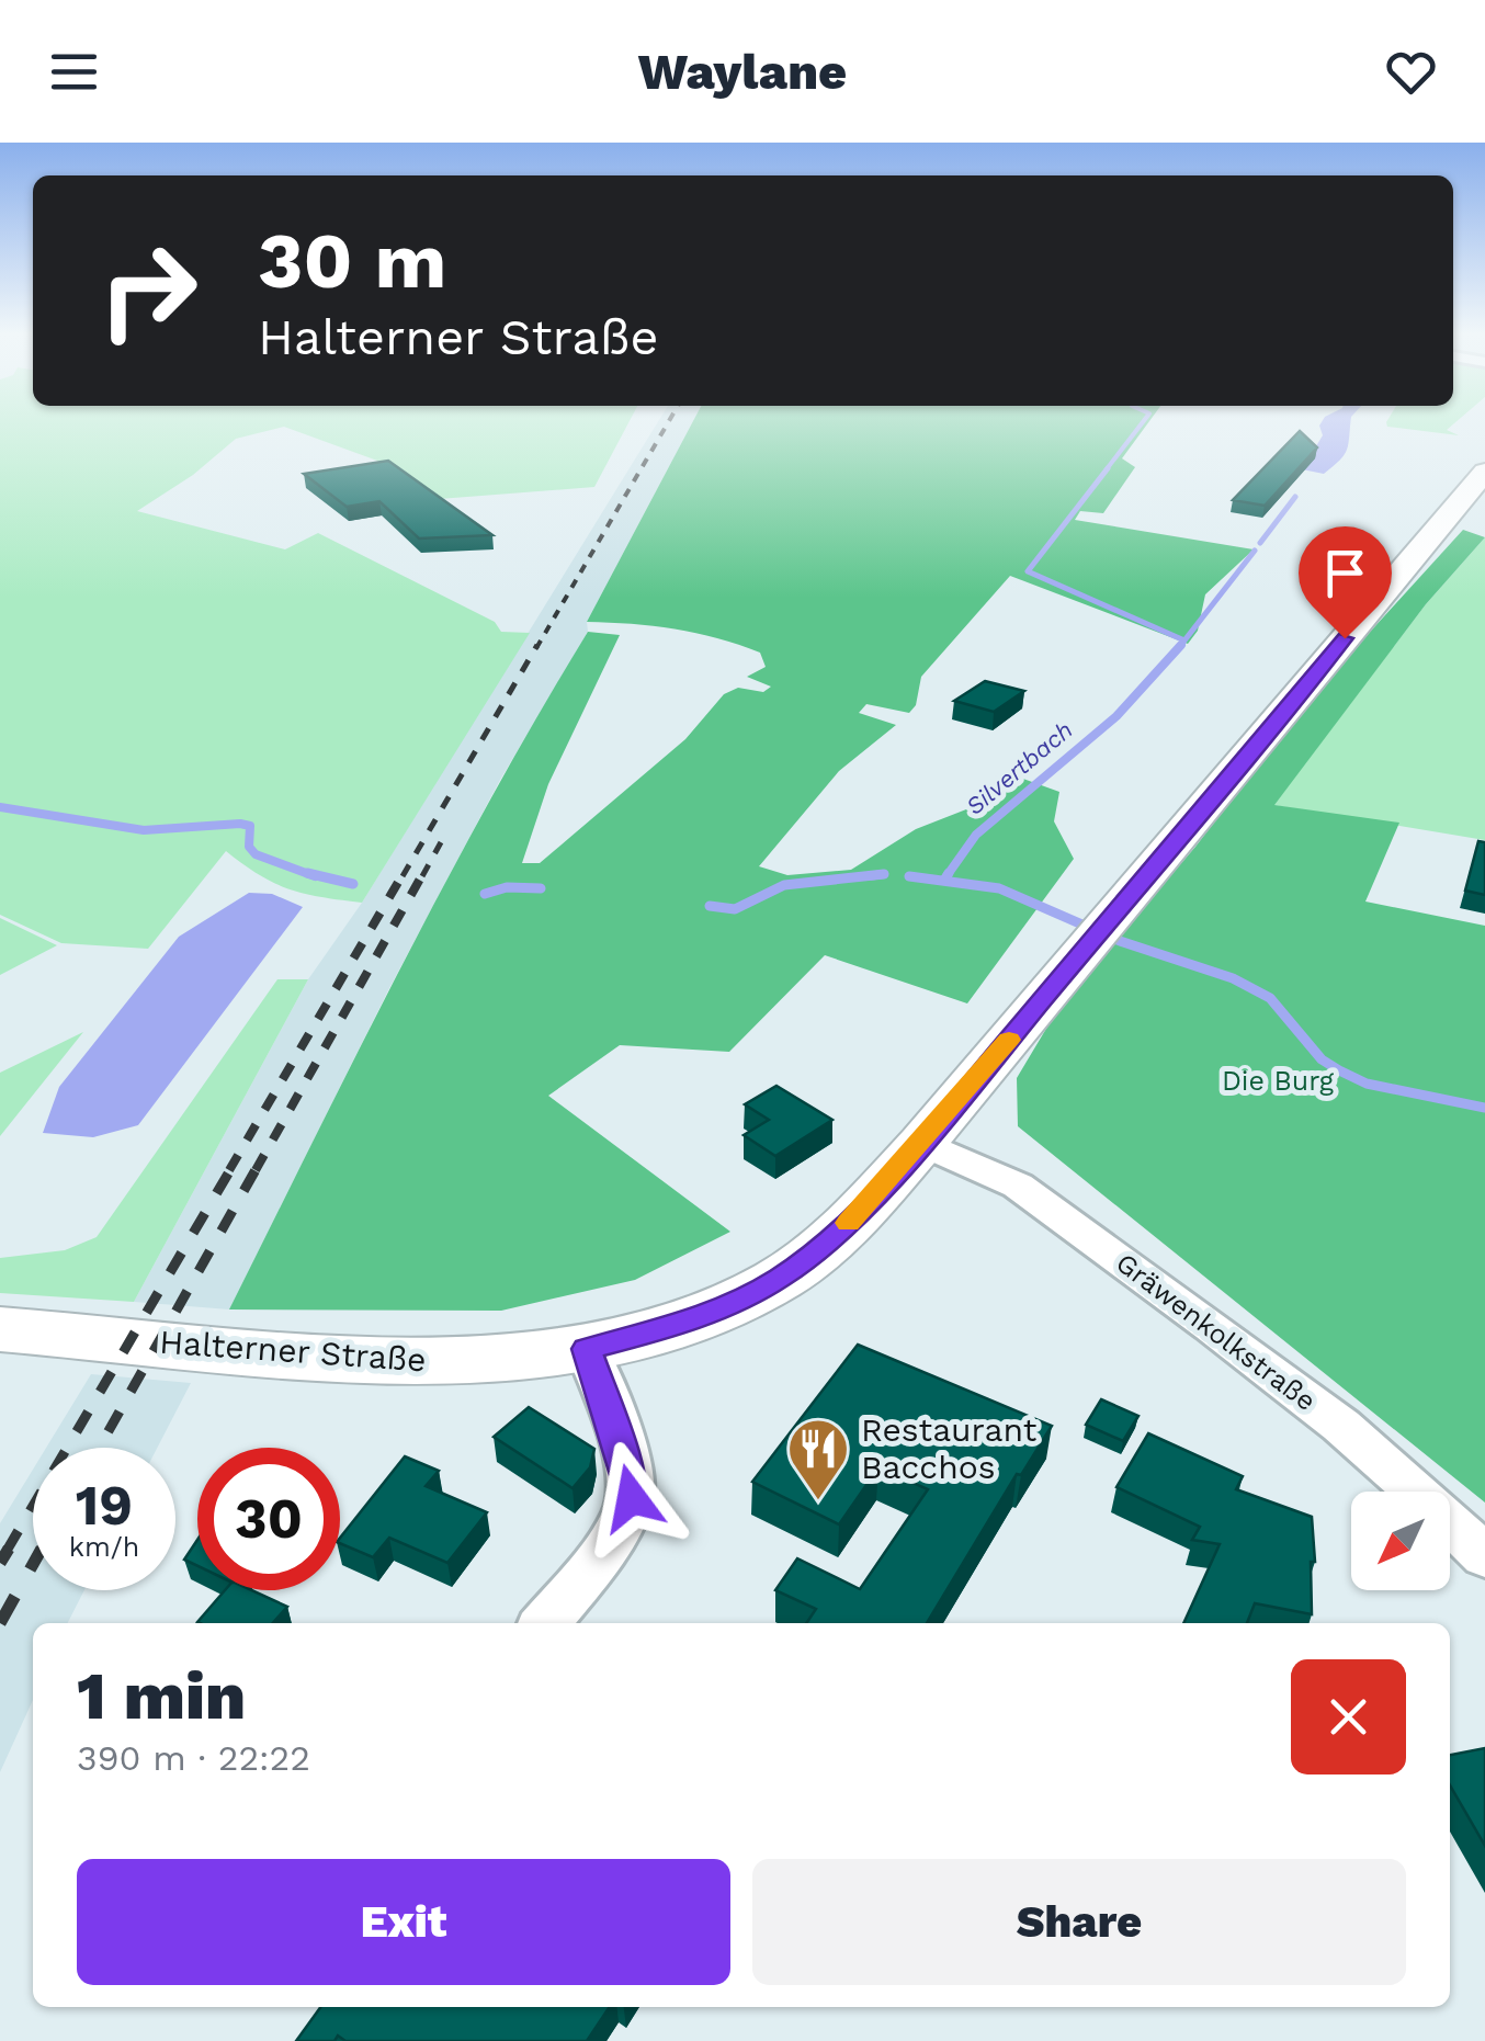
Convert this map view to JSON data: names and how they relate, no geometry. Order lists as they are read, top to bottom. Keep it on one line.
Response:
{"streets":{"main road":["Halterner Straße"],"street":["Gräwenkolkstraße"]},"crossings":[["Gräwenkolkstraße","Halterner Straße"]],"water":["Silvertbach"],"parks":["Die Burg"],"places":{"restaurant":["Restaurant Bacchos"]},"north":"bottom left","page":{"header":"Waylane","turn":["30 m","Halterner Straße"],"speed":"19 km/h","limit":"30","heading":["1 min","390 m · 22:22"],"buttons":["Exit","Share"]}}
